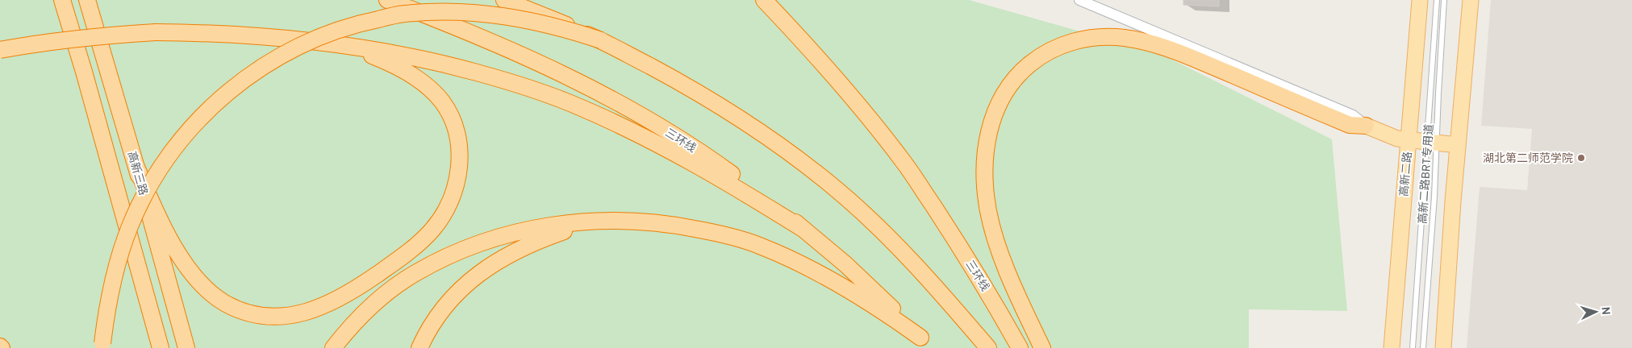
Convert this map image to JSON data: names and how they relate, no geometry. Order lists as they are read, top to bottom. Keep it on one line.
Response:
{"streets":{"highway":["三环线","高新三路"],"main road":["高新二路"],"lane":["高新二路BRT专用道"]},"places":["湖北第二师范学院"],"north":"right"}
